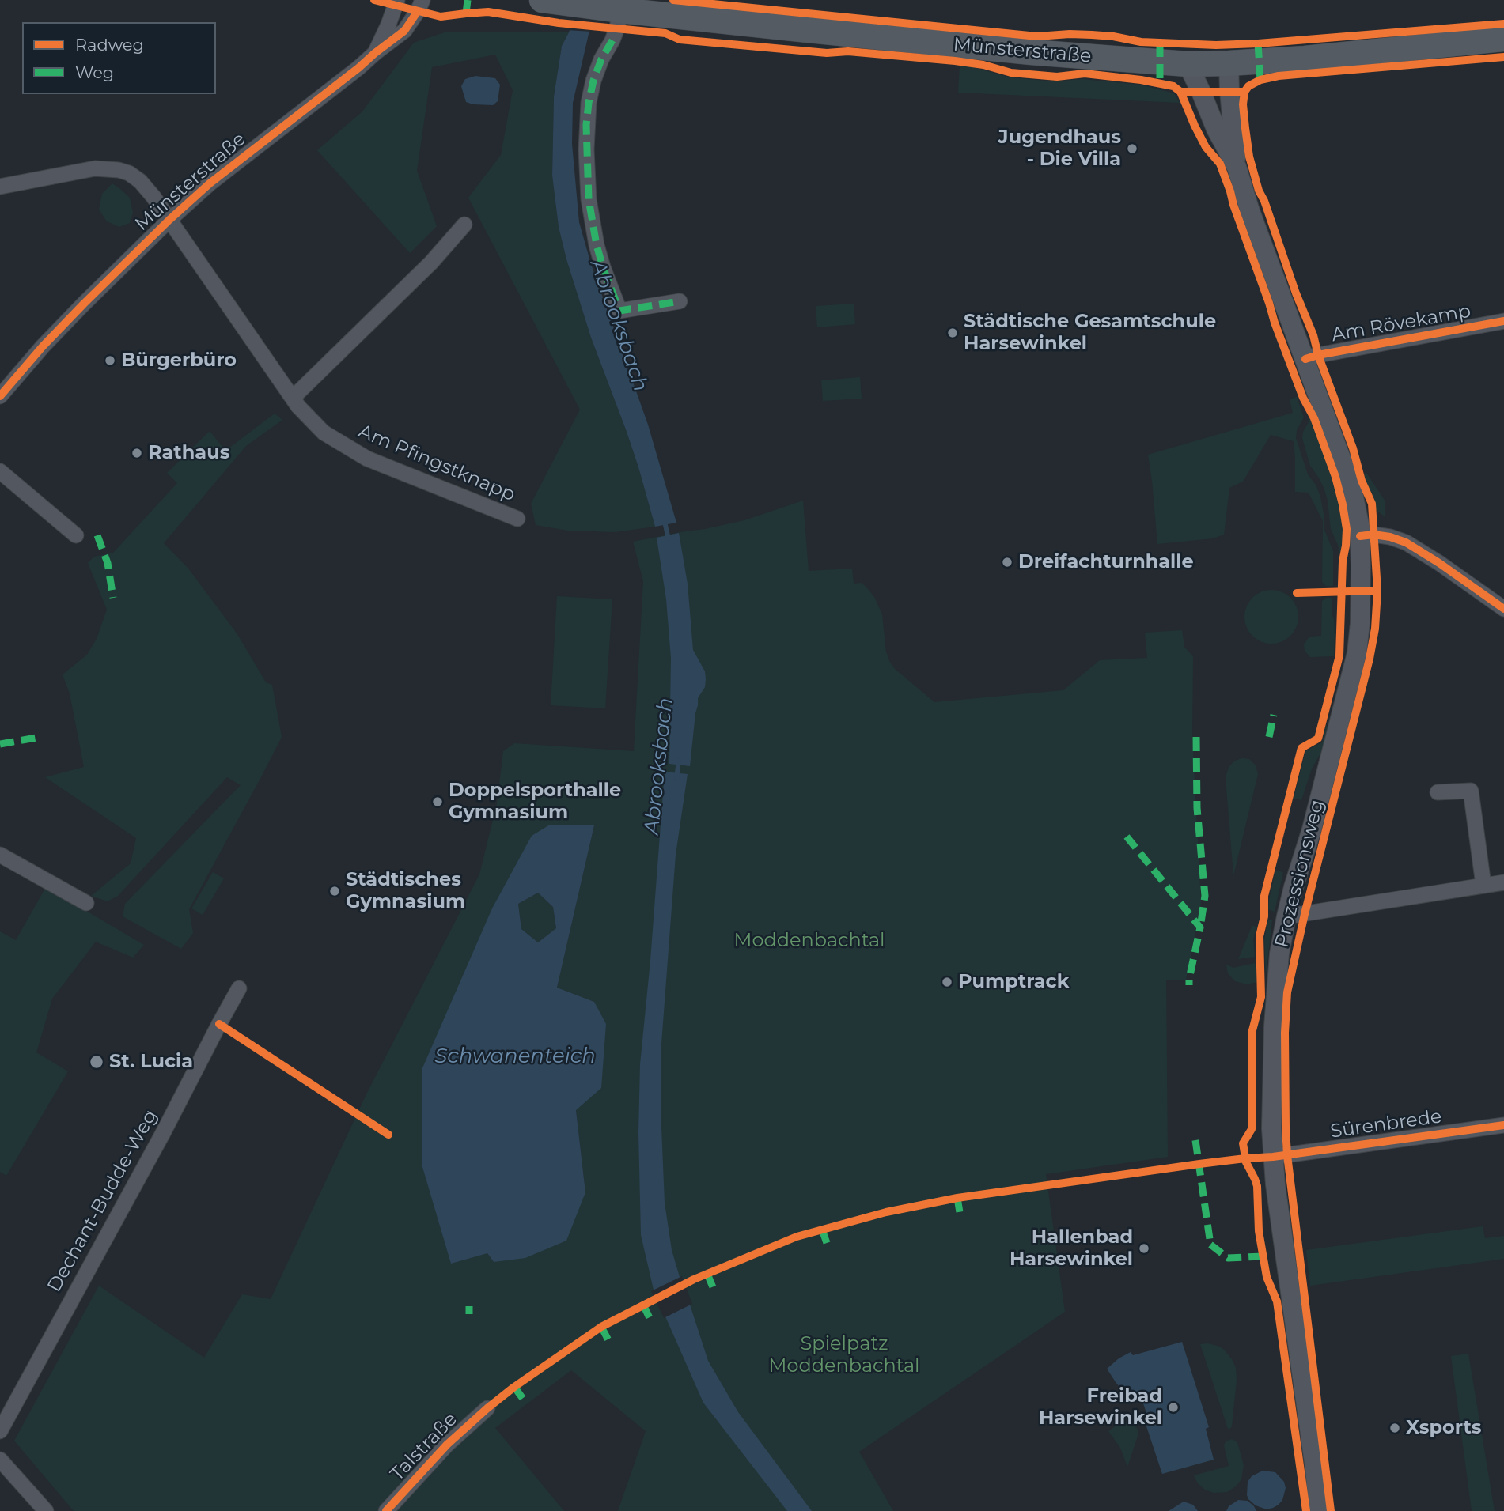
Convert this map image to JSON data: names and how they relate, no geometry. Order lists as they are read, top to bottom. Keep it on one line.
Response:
{"streets":{"main road":["Münsterstraße"],"street":["Am Rövekamp","Am Pfingstknapp","Prozessionsweg","Sürenbrede","Dechant-Budde-Weg","Talstraße"]},"crossings":[["Münsterstraße","Am Pfingstknapp"],["Am Rövekamp","Prozessionsweg"],["Prozessionsweg","Sürenbrede"]],"water":["Abrooksbach","Schwanenteich"],"parks":["Moddenbachtal","Spielpatz Moddenbachtal"],"places":["Jugendhaus - Die Villa","Städtische Gesamtschule Harsewinkel","Bürgerbüro","Rathaus","Dreifachturnhalle","Doppelsporthalle Gymnasium","Städtisches Gymnasium","Pumptrack","St. Lucia","Hallenbad Harsewinkel","Freibad Harsewinkel","Xsports"],"legend":["Radweg","Weg"]}
